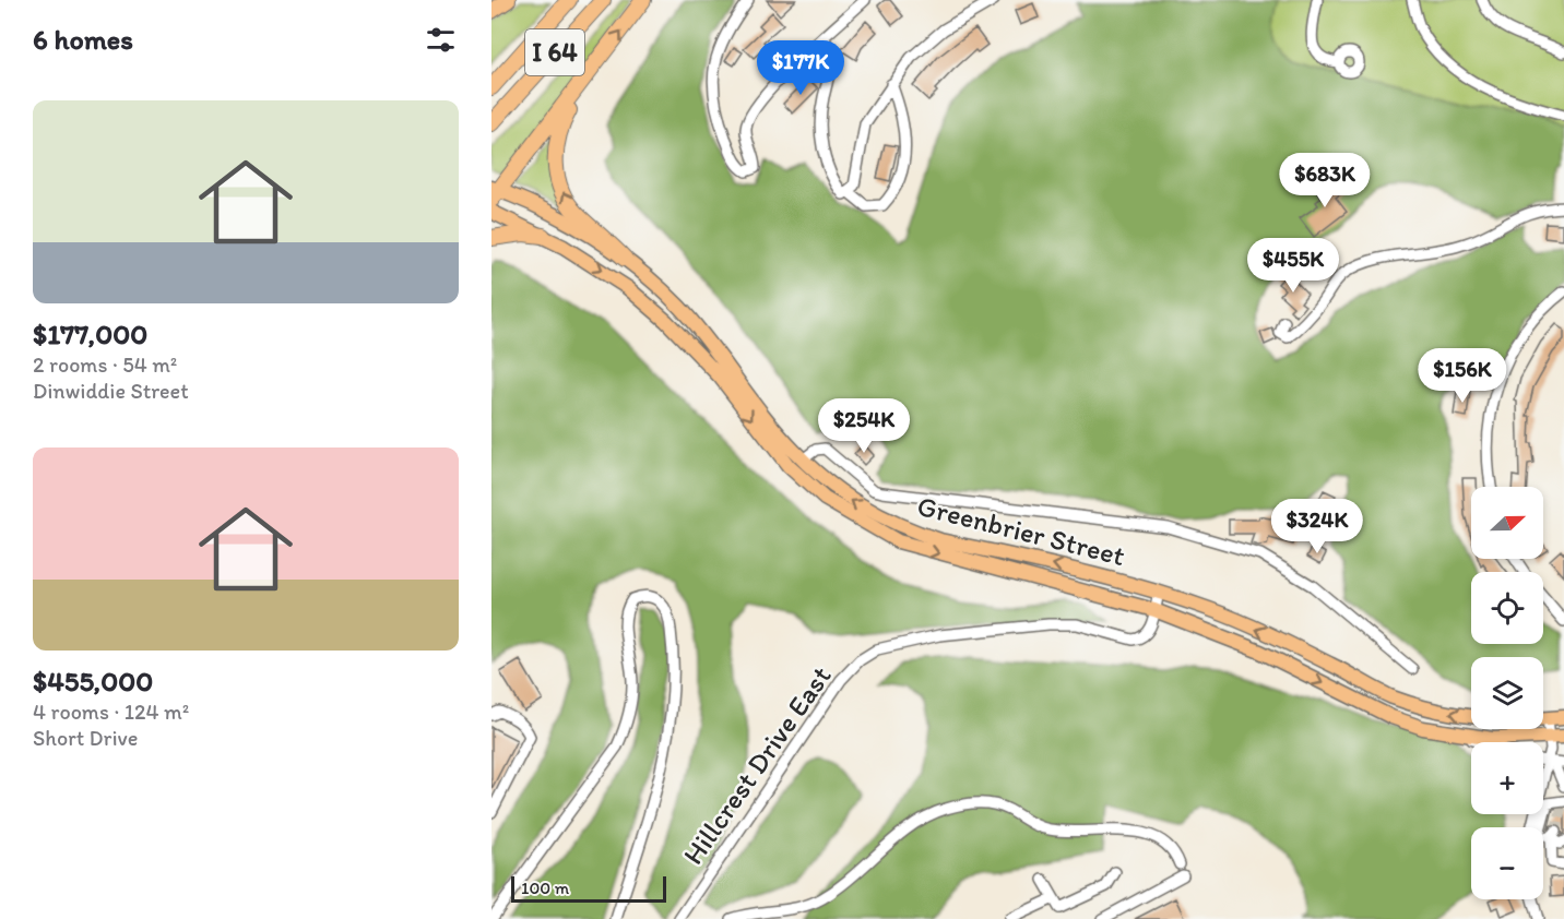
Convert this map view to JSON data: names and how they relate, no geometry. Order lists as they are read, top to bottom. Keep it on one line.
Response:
{"streets":{"highway":["I 64"],"main road":["Greenbrier Street"],"street":["Hillcrest Drive East"]},"crossings":[["Greenbrier Street","Hillcrest Drive East"]],"scale_bar":"100 m","north":"right","page":{"heading":"6 homes","price":["$177K","$683K","$455K","$156K","$254K","$324K"],"list":[{"name":"$177,000","note":"2 rooms · 54 m² · Dinwiddie Street"},{"name":"$455,000","note":"4 rooms · 124 m² · Short Drive"}],"map_buttons":["+","−"],"scale":"100 m"}}
